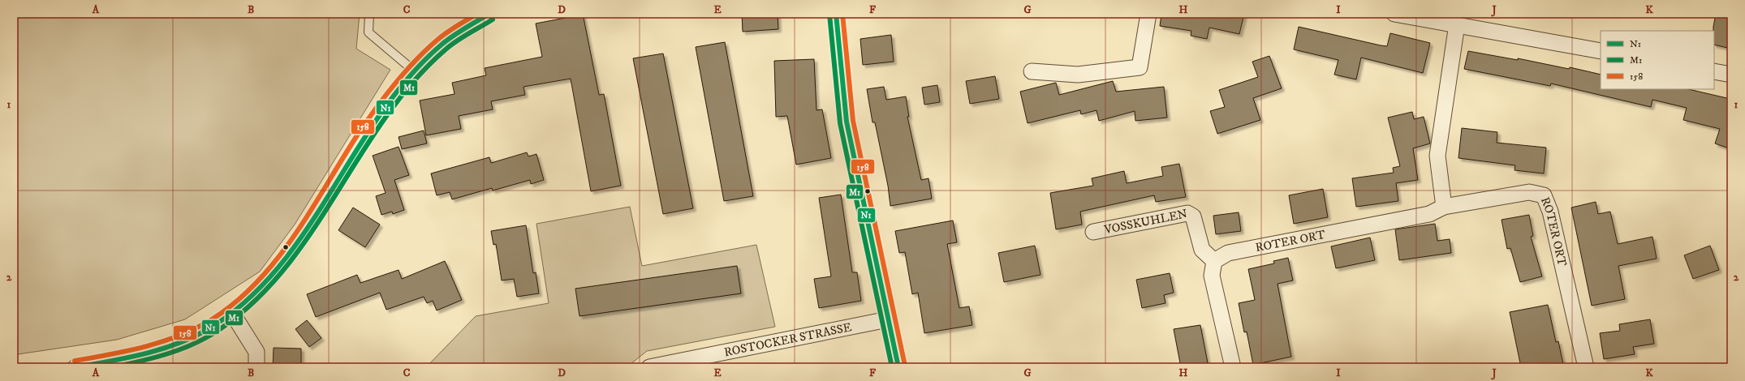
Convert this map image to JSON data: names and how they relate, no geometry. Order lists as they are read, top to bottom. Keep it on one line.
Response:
{"streets":{"street":["VOSSKUHLEN","ROTER ORT","ROSTOCKER STRASSE"]},"crossings":[["VOSSKUHLEN","ROTER ORT"]],"lines":["transit line N1","transit line 158","transit line M1"],"legend":["N1","M1","158"],"grid":{"columns":["A","B","C","D","E","F","G","H","I","J","K"],"rows":["1","2"]}}
